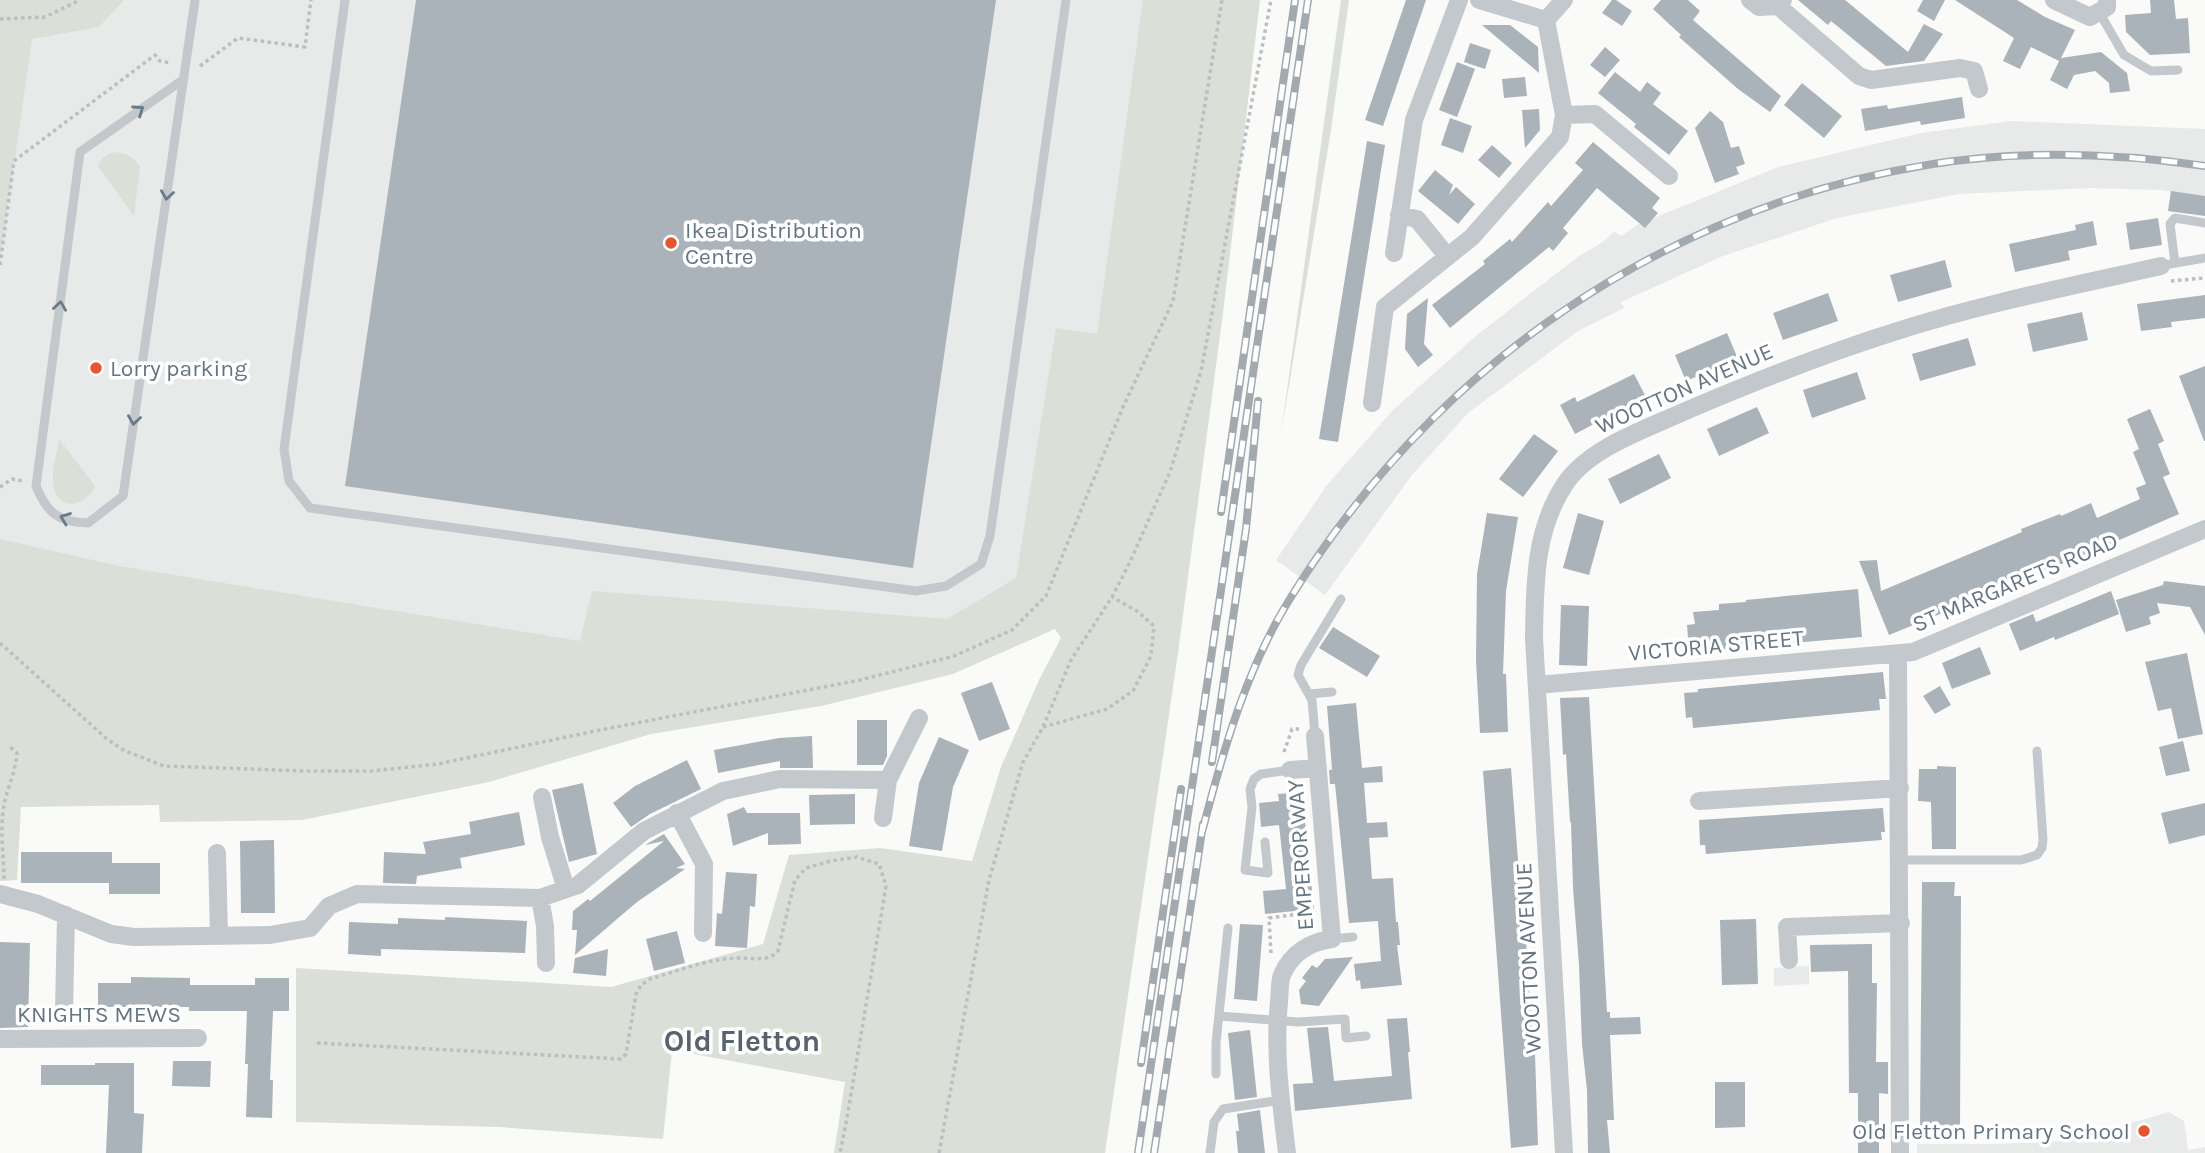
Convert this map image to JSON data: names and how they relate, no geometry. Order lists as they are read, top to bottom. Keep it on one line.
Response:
{"streets":{"street":["WOOTTON AVENUE","ST MARGARETS ROAD","VICTORIA STREET","EMPEROR WAY","KNIGHTS MEWS"]},"crossings":[["WOOTTON AVENUE","VICTORIA STREET"],["ST MARGARETS ROAD","VICTORIA STREET"]],"districts":["Old Fletton"],"places":["Ikea Distribution Centre","Lorry parking","Old Fletton Primary School"]}
